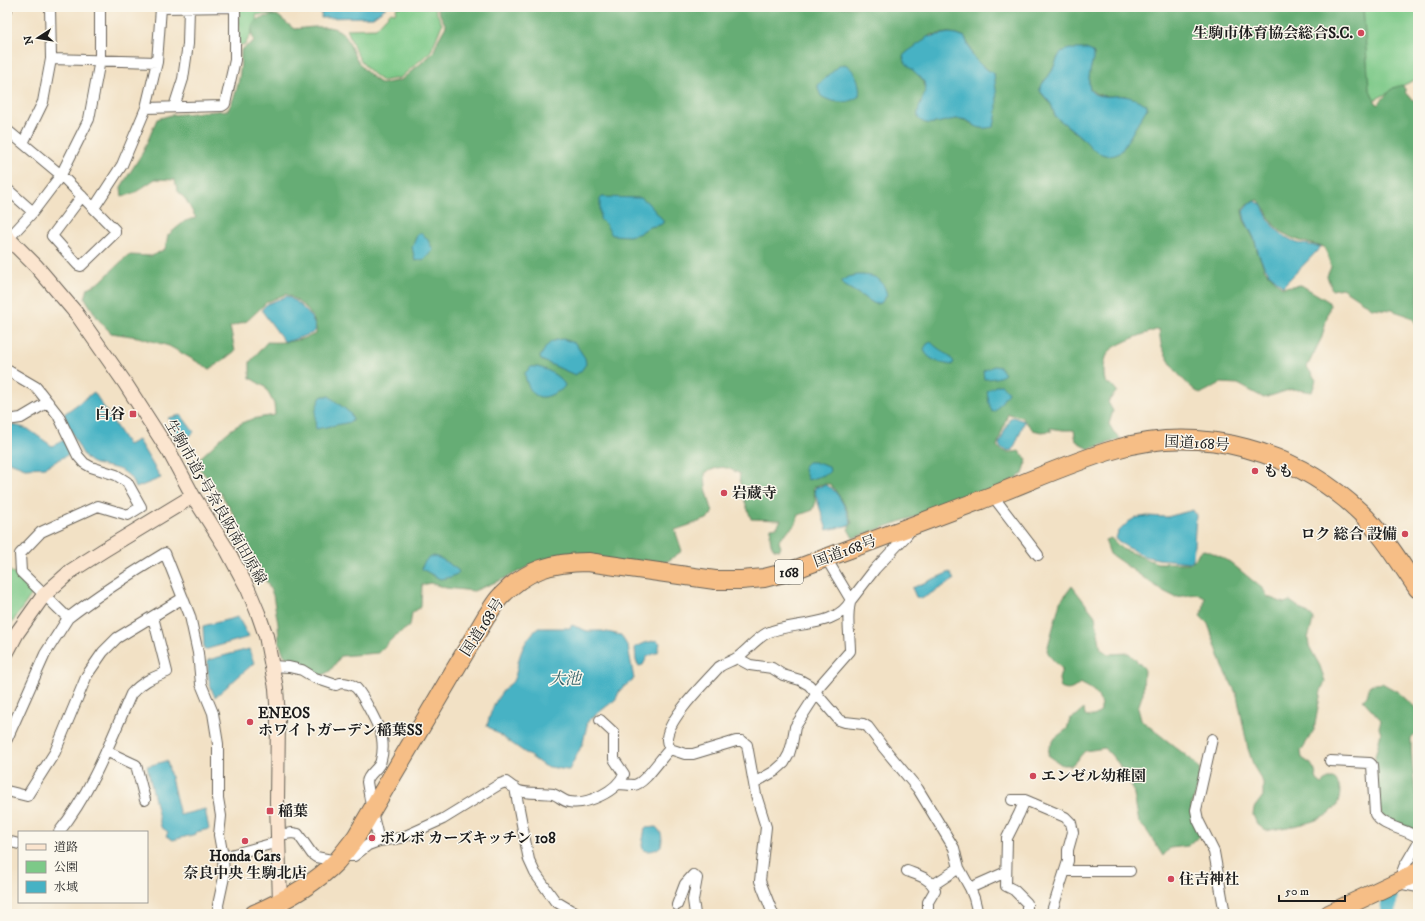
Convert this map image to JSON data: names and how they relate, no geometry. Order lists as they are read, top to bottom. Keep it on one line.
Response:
{"streets":{"highway":["国道168号","168"],"street":["生駒市道5号奈良阪南田原線"]},"crossings":[["国道168号","生駒市道5号奈良阪南田原線"]],"water":["大池"],"places":{"other":["生駒市体育協会総合S.C.","もも","岩蔵寺","ロク 総合 設備","ENEOS ホワイトガーデン稲葉SS","エンゼル幼稚園","ボルボ カーズキッチン 108","Honda Cars 奈良中央 生駒北店","住吉神社"],"transit":["白谷","稲葉"]},"legend":["道路","公園","水域"],"scale_bar":"50 m","north":"left"}
